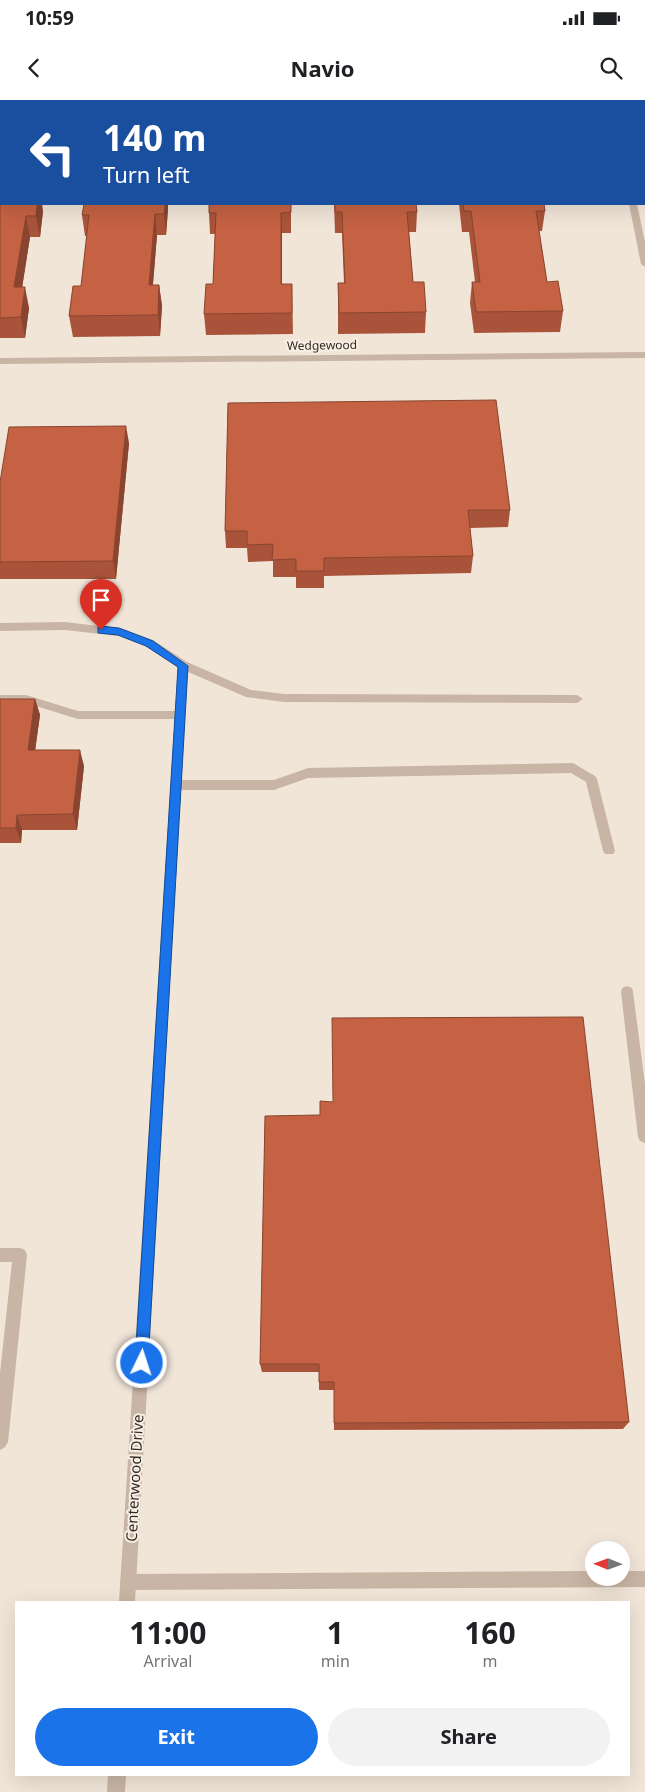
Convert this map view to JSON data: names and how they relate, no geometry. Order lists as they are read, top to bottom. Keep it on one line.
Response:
{"streets":{"street":["Wedgewood","Centerwood Drive"]},"north":"left","page":{"status":"10:59","header":"Navio","turn":["140 m","Turn left"],"eta":["11:00","Arrival","1","min","160","m"],"buttons":["Exit","Share"]}}
